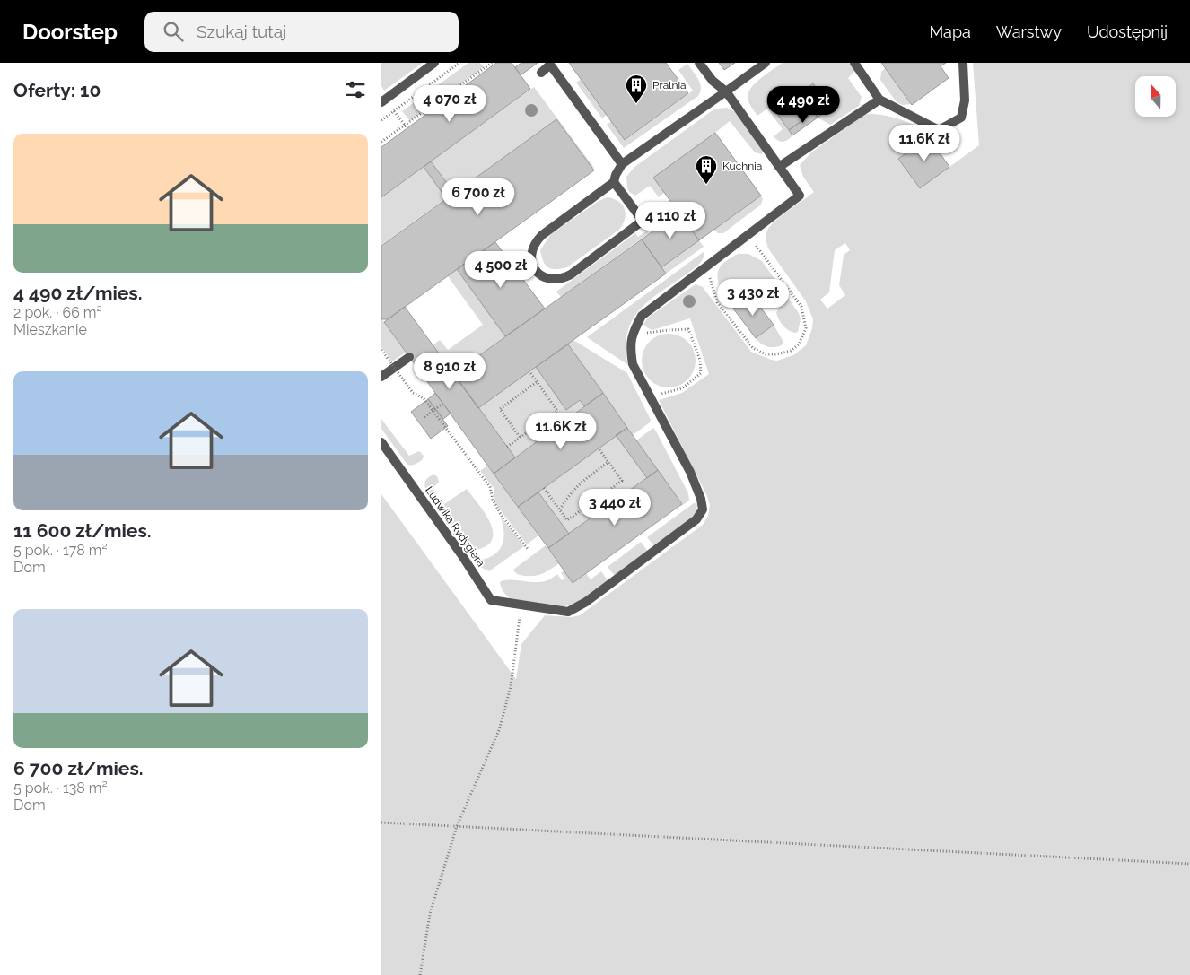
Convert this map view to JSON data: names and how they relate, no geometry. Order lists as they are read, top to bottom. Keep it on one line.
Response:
{"streets":{"lane":["Ludwika Rydygiera"]},"places":{"building":["Pralnia","Kuchnia"]},"north":"top","page":{"header":"Doorstep","search":"Szukaj tutaj","nav":["Mapa","Warstwy","Udostępnij"],"heading":"Oferty: 10","price":["4 070 zł","4 490 zł","11.6K zł","6 700 zł","4 110 zł","4 500 zł","3 430 zł","8 910 zł","11.6K zł","3 440 zł"],"list":[{"name":"4 490 zł/mies.","note":"2 pok. · 66 m² · Mieszkanie"},{"name":"11 600 zł/mies.","note":"5 pok. · 178 m² · Dom"},{"name":"6 700 zł/mies.","note":"5 pok. · 138 m² · Dom"}]}}
